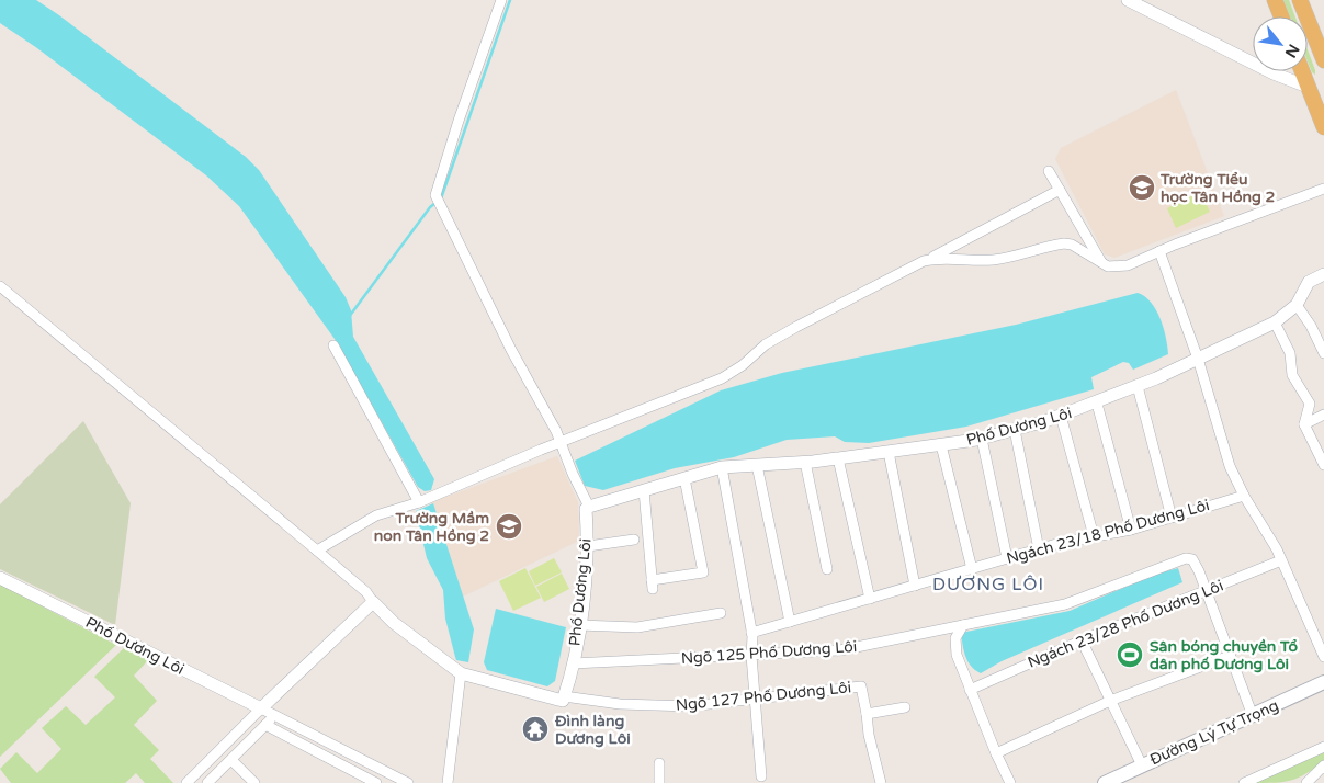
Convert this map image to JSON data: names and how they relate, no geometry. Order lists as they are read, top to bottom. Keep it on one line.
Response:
{"streets":{"main road":["Đường Lý Tự Trọng"],"street":["Phố Dương Lôi","Ngách 23/18 Phố Dương Lôi","Ngách 23/28 Phố Dương Lôi","Ngõ 125 Phố Dương Lôi","Ngõ 127 Phố Dương Lôi"]},"crossings":[["Phố Dương Lôi","Ngõ 125 Phố Dương Lôi"],["Phố Dương Lôi","Ngõ 127 Phố Dương Lôi"],["Ngách 23/28 Phố Dương Lôi","Ngõ 125 Phố Dương Lôi"]],"districts":["DƯƠNG LÔI"],"places":{"school or university":["Trường Tiểu học Tân Hồng 2","Trường Mầm non Tân Hồng 2"],"sports":["Sân bóng chuyền Tổ dân phố Dương Lôi"],"temple":["Đình làng Dương Lôi"]},"north":"bottom right"}
